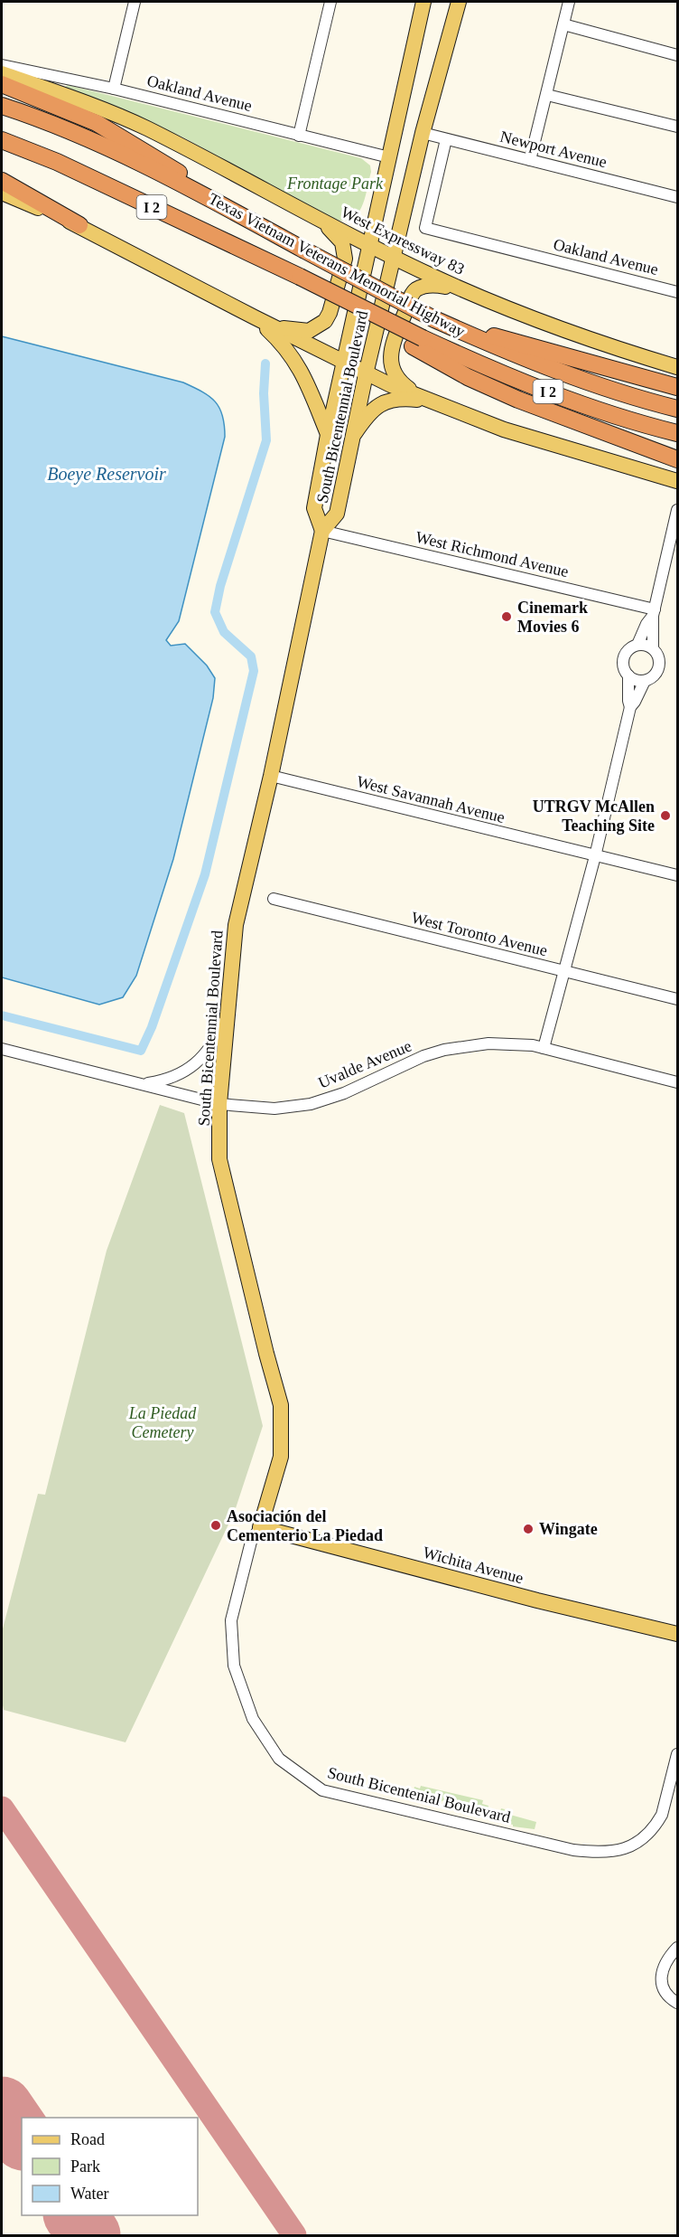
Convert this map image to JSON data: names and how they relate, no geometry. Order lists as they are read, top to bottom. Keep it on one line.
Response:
{"streets":{"highway":["I 2","Texas Vietnam Veterans Memorial Highway"],"main road":["West Expressway 83","South Bicentennial Boulevard","Wichita Avenue"],"street":["Oakland Avenue","Newport Avenue","West Richmond Avenue","West Savannah Avenue","West Toronto Avenue","Uvalde Avenue","South Bicentenial Boulevard"]},"crossings":[["Oakland Avenue","Newport Avenue"],["Oakland Avenue","South Bicentennial Boulevard"],["Newport Avenue","South Bicentennial Boulevard"],["West Expressway 83","South Bicentennial Boulevard"],["South Bicentennial Boulevard","West Richmond Avenue"],["South Bicentennial Boulevard","West Savannah Avenue"],["South Bicentennial Boulevard","Uvalde Avenue"],["South Bicentennial Boulevard","Wichita Avenue"],["South Bicentennial Boulevard","South Bicentenial Boulevard"],["Wichita Avenue","South Bicentenial Boulevard"]],"water":["Boeye Reservoir"],"parks":["Frontage Park","La Piedad Cemetery"],"places":["Cinemark Movies 6","UTRGV McAllen Teaching Site","Asociación del Cementerio La Piedad","Wingate"],"legend":["Road","Park","Water"]}
